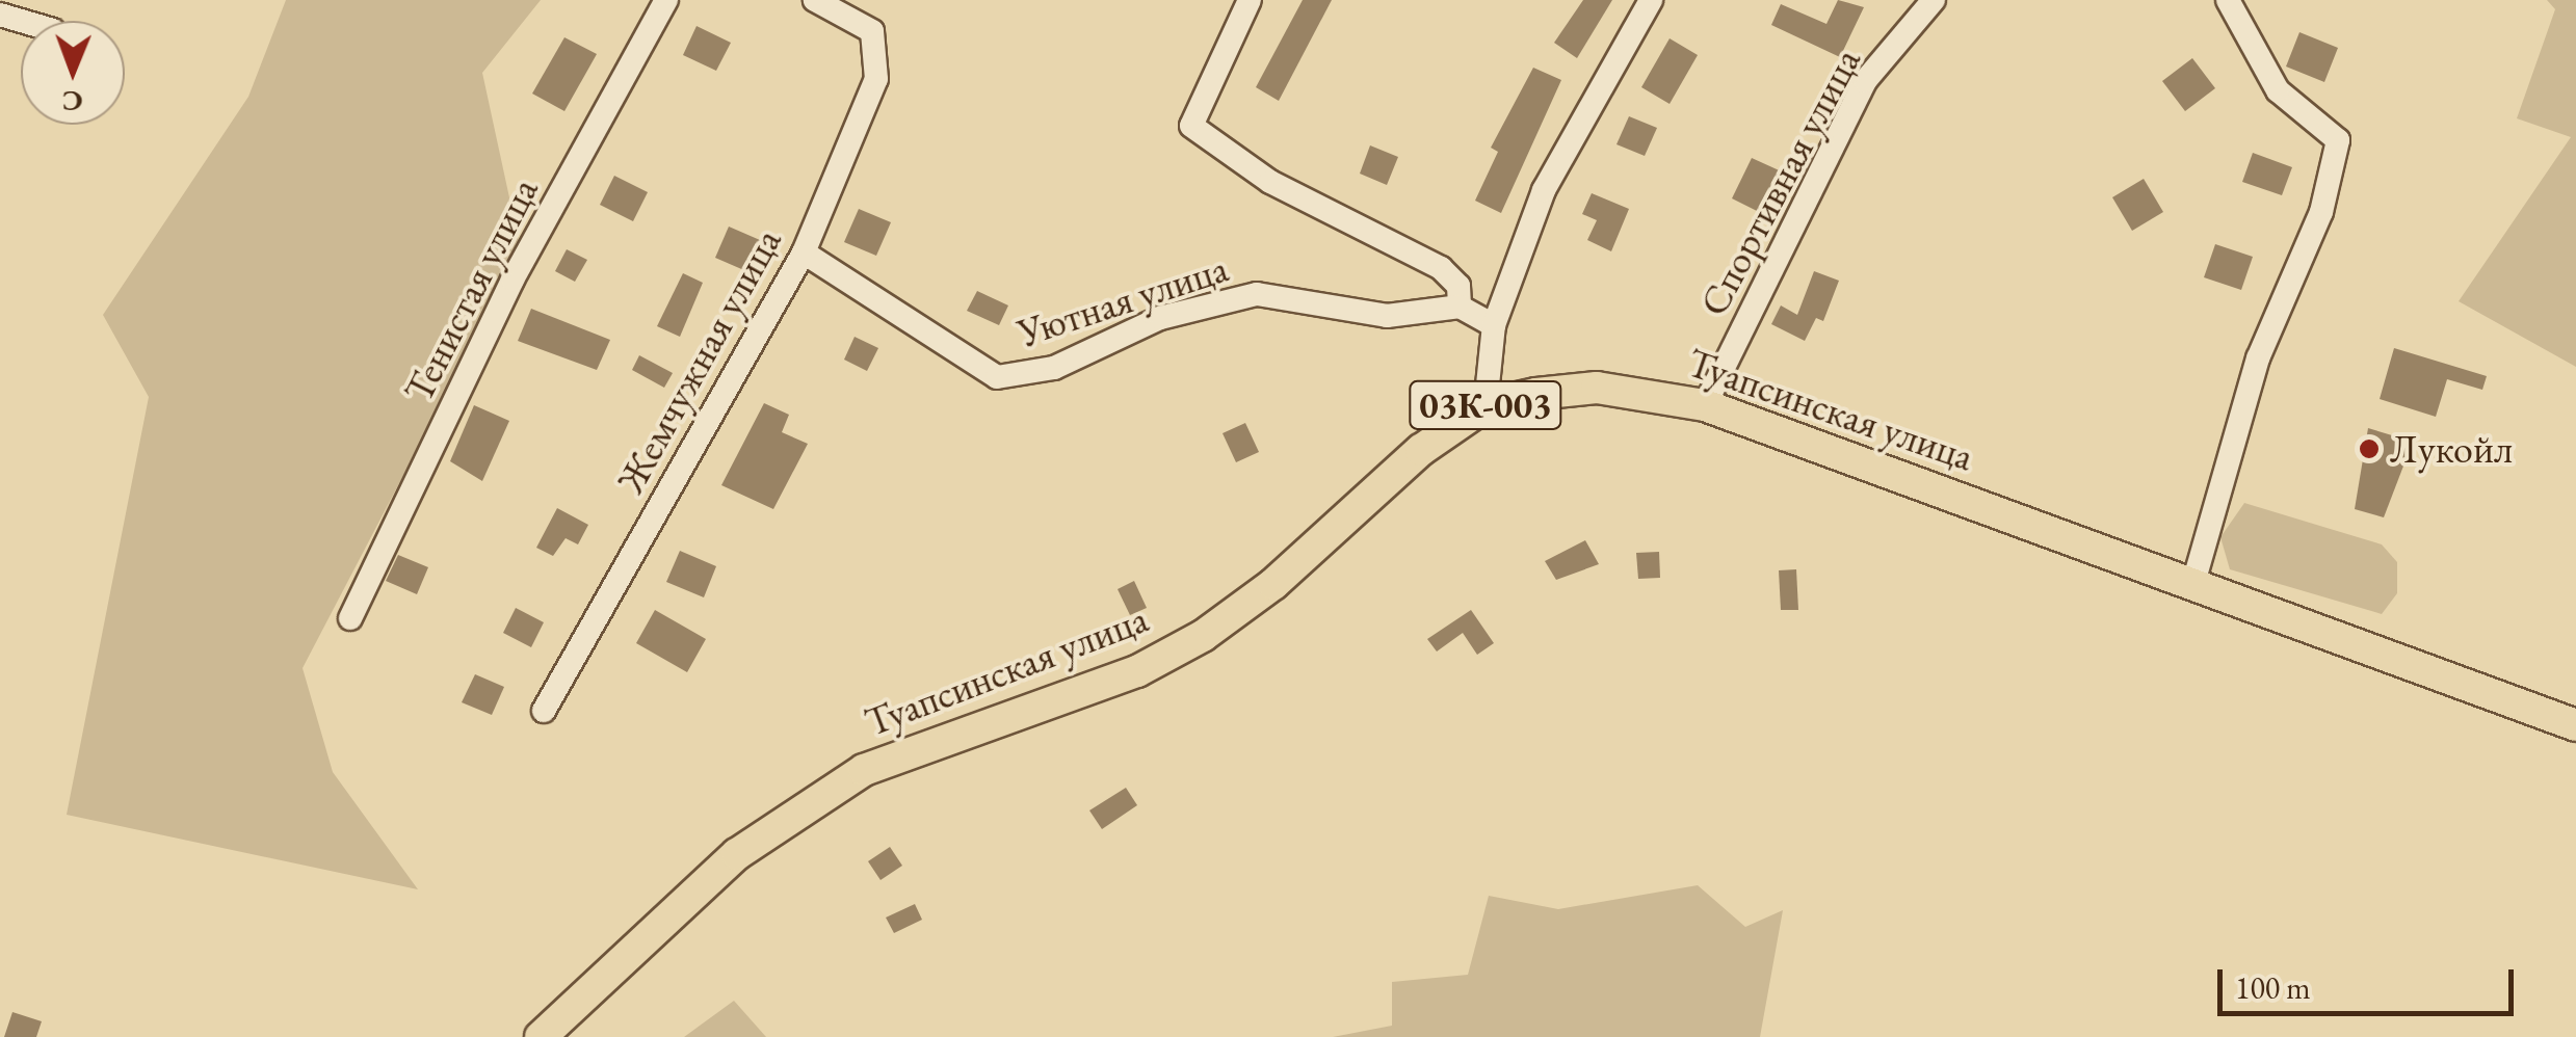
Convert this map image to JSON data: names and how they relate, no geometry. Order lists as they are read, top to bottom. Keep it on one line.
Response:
{"streets":{"main road":["03К-003","Туапсинская улица"],"street":["Спортивная улица","Тенистая улица","Уютная улица","Жемчужная улица"]},"crossings":[["Спортивная улица","Туапсинская улица"],["Уютная улица","Жемчужная улица"]],"places":["Лукойл"],"scale_bar":"100 m","north":"bottom"}
